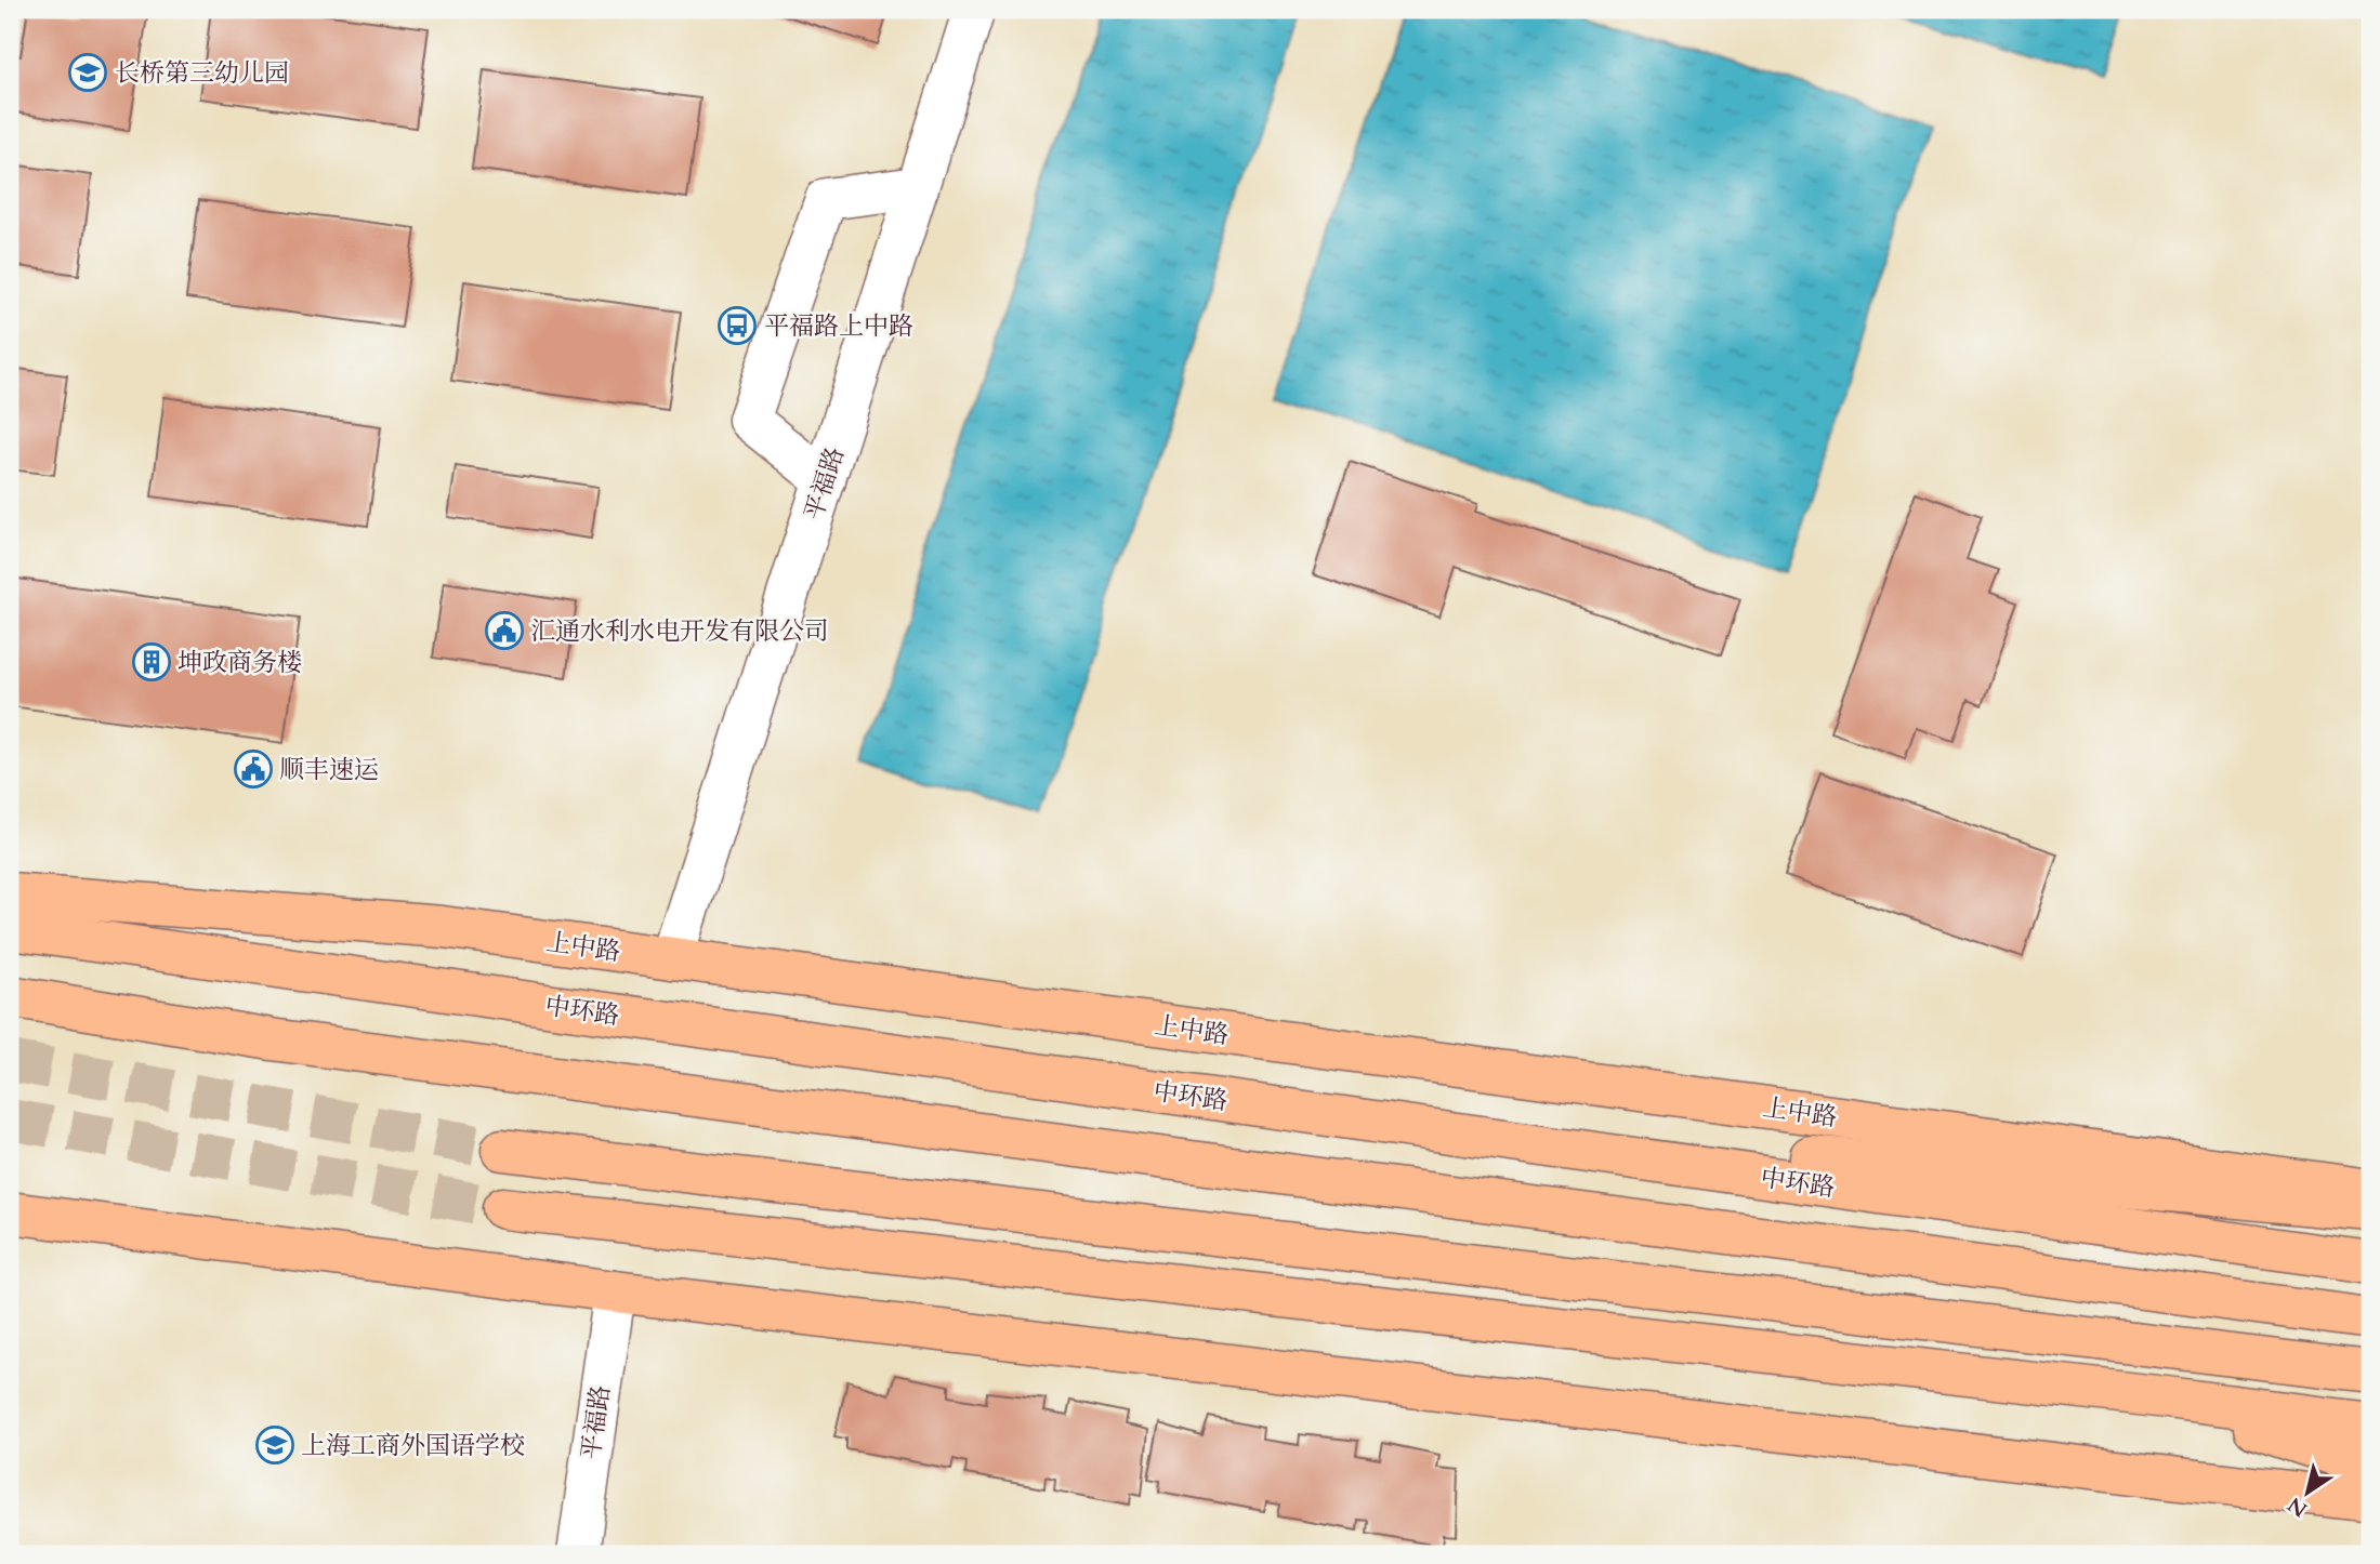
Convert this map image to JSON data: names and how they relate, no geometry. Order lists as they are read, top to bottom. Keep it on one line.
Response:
{"streets":{"main road":["上中路","中环路"],"street":["平福路"]},"crossings":[["平福路","上中路"]],"places":{"school or university":["长桥第三幼儿园","上海工商外国语学校"],"bus stop":["平福路上中路"],"public building":["汇通水利水电开发有限公司","顺丰速运"],"building":["坤政商务楼"]},"north":"bottom left"}
